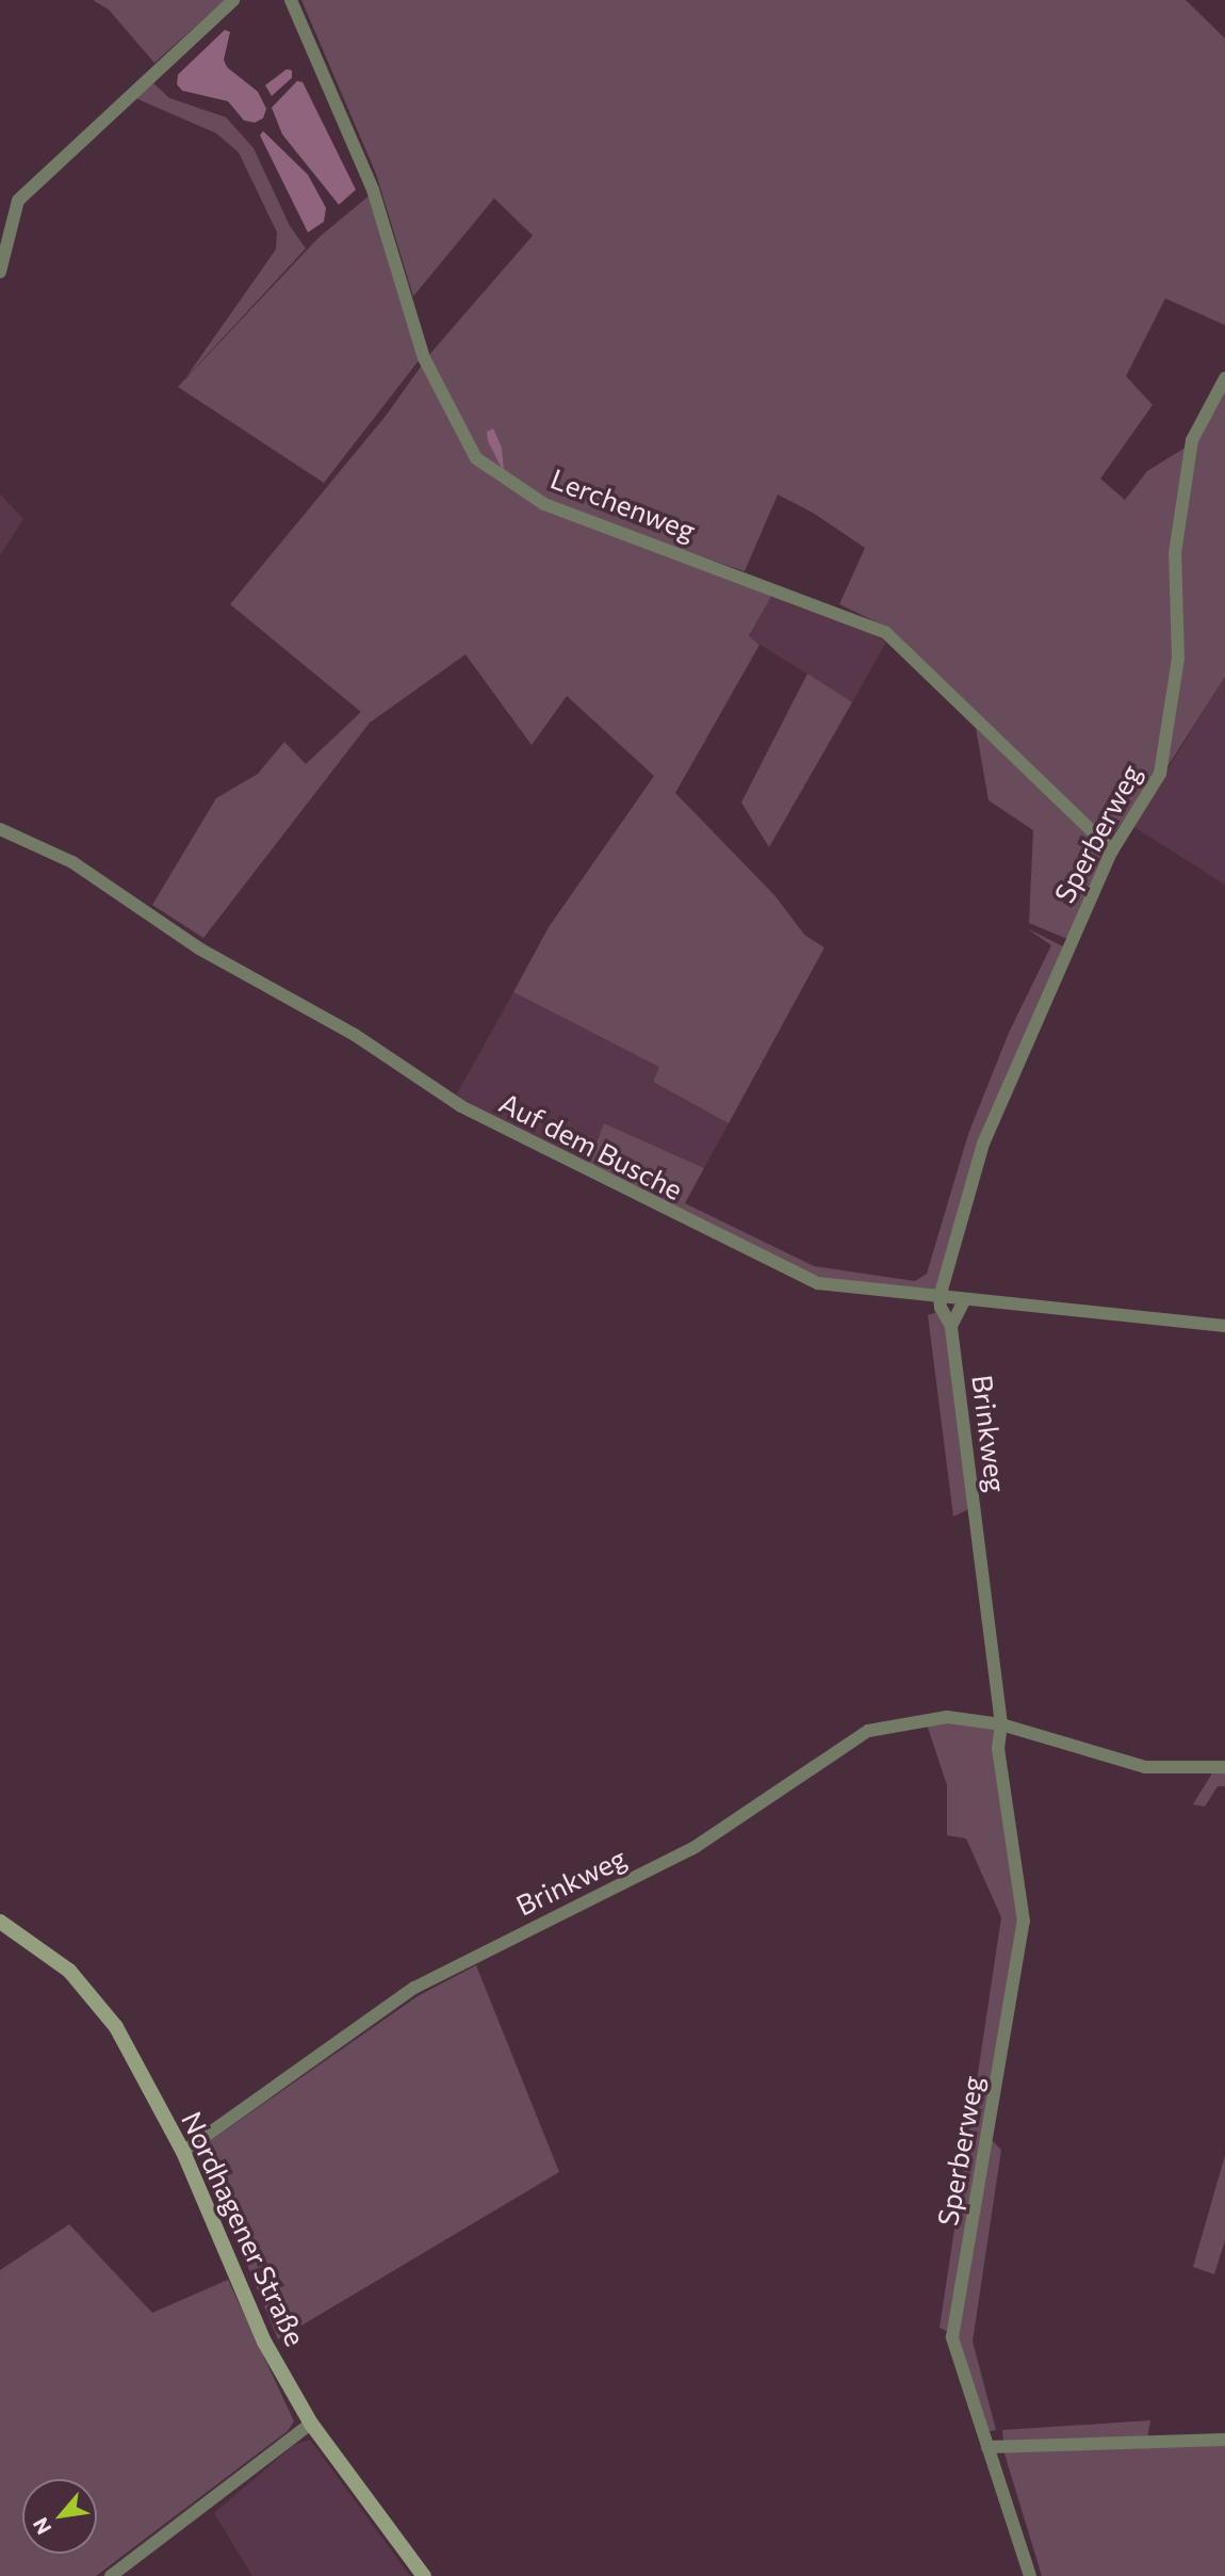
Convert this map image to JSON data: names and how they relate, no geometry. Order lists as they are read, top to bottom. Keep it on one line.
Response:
{"streets":{"street":["Lerchenweg","Sperberweg","Auf dem Busche","Brinkweg","Nordhagener Straße"]},"crossings":[["Lerchenweg","Sperberweg"],["Sperberweg","Auf dem Busche"],["Sperberweg","Brinkweg"],["Auf dem Busche","Brinkweg"],["Brinkweg","Nordhagener Straße"]],"north":"bottom left"}
